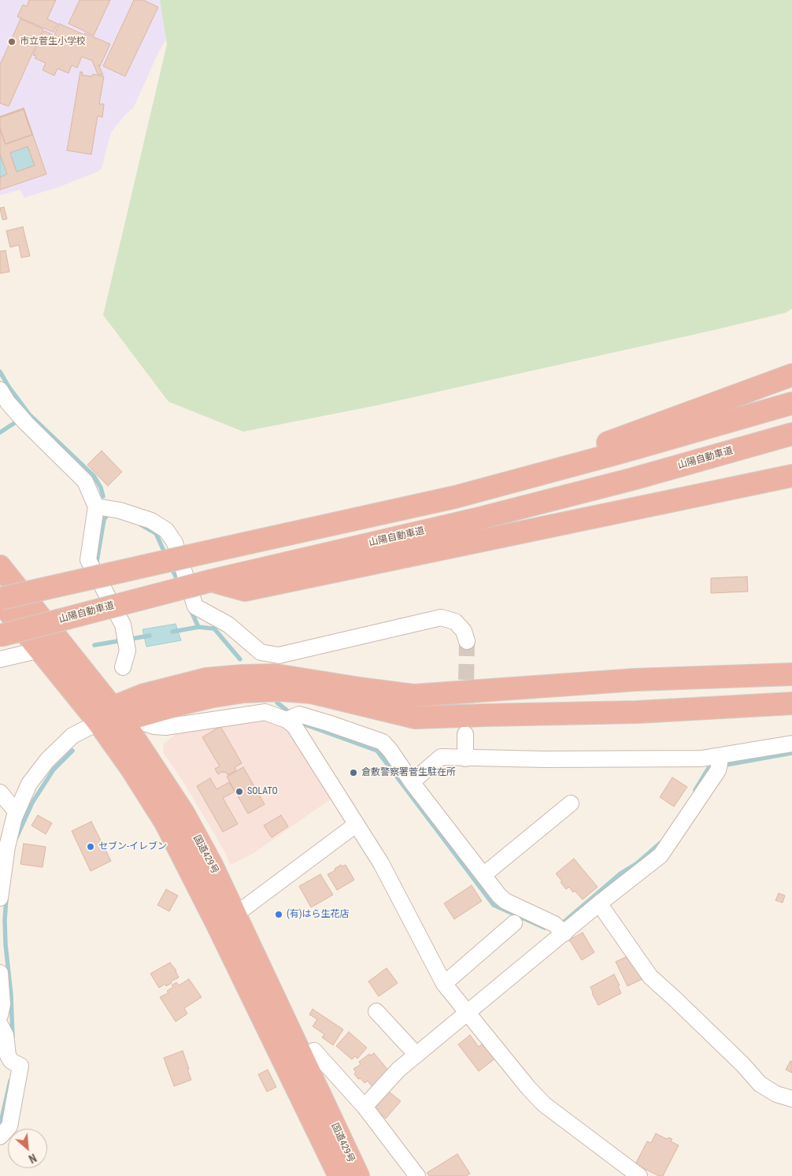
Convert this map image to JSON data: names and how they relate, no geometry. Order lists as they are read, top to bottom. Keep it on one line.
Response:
{"streets":{"highway":["山陽自動車道","国道429号"]},"places":["市立菅生小学校","倉敷警察署菅生駐在所","SOLATO","セブン-イレブン","(有)はら生花店"],"north":"bottom right"}
